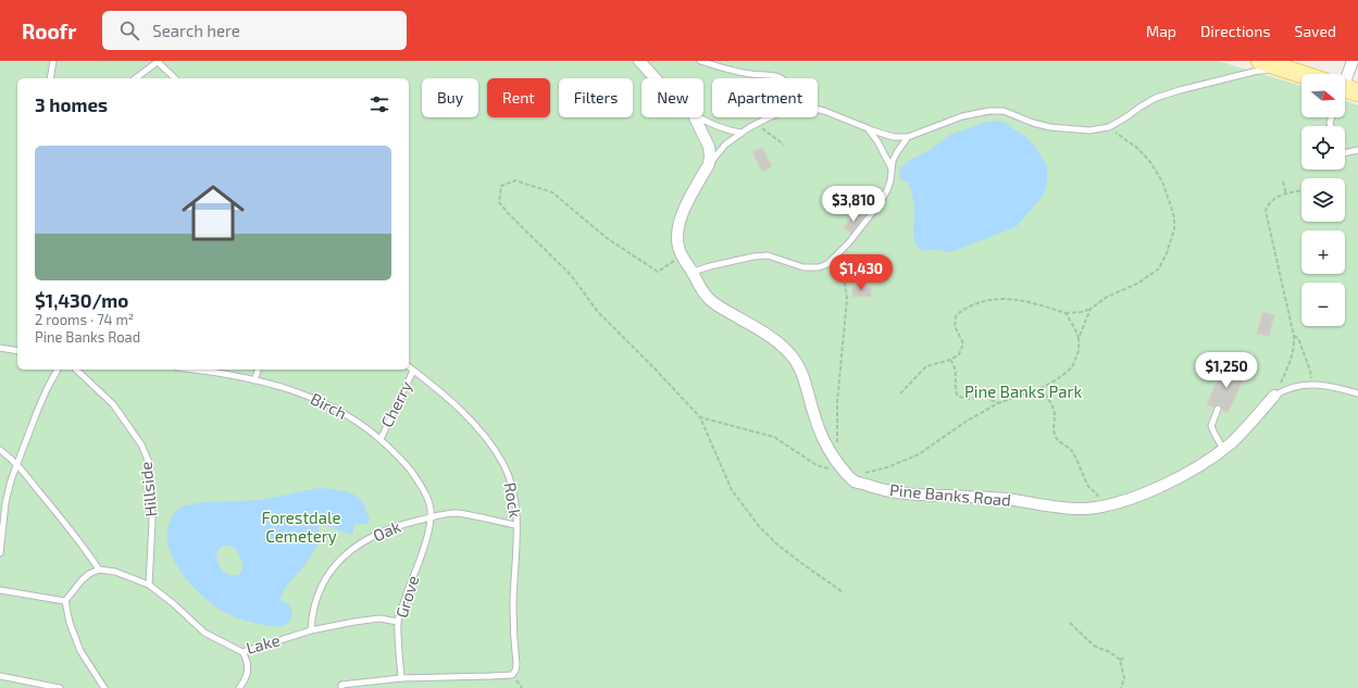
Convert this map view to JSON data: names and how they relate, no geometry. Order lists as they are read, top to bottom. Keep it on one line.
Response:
{"streets":{"street":["Pine Banks Road"],"lane":["Cherry","Birch","Hillside","Rock","Oak","Grove","Lake"]},"crossings":[["Cherry","Birch"],["Cherry","Rock"],["Birch","Oak"],["Birch","Grove"],["Hillside","Lake"],["Rock","Oak"],["Rock","Grove"],["Oak","Grove"],["Oak","Lake"],["Grove","Lake"]],"parks":["Pine Banks Park","Forestdale Cemetery"],"north":"right","page":{"header":"Roofr","search":"Search here","nav":["Map","Directions","Saved"],"map_buttons":["+","−"],"chip":["Buy","Rent","Filters","New","Apartment"],"heading":"3 homes","list":[{"name":"$1,430/mo","note":"2 rooms · 74 m² · Pine Banks Road"}],"price":["$3,810","$1,430","$1,250"]}}
